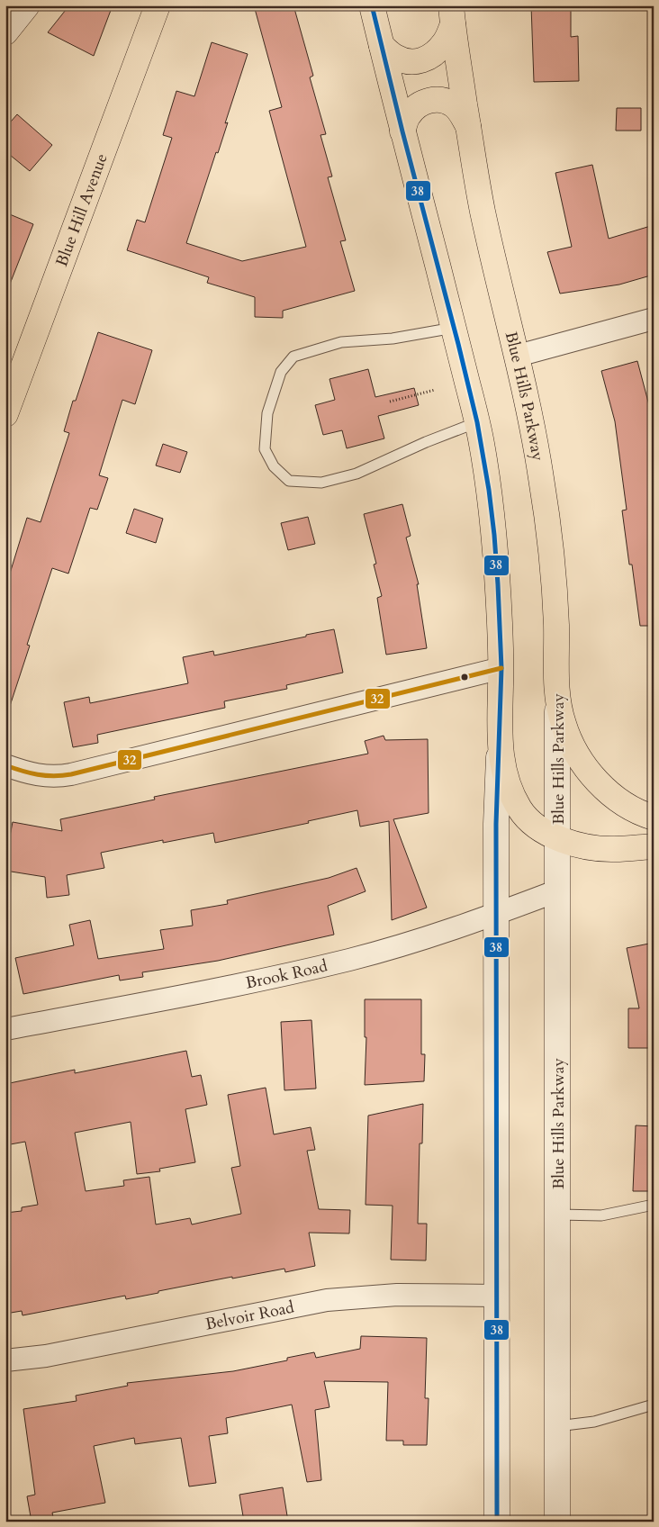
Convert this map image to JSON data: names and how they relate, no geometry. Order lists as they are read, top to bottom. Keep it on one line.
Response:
{"streets":{"main road":["Blue Hill Avenue","Blue Hills Parkway"],"street":["Brook Road","Belvoir Road"]},"crossings":[["Blue Hills Parkway","Brook Road"]],"lines":["transit line 38","transit line 32"]}
